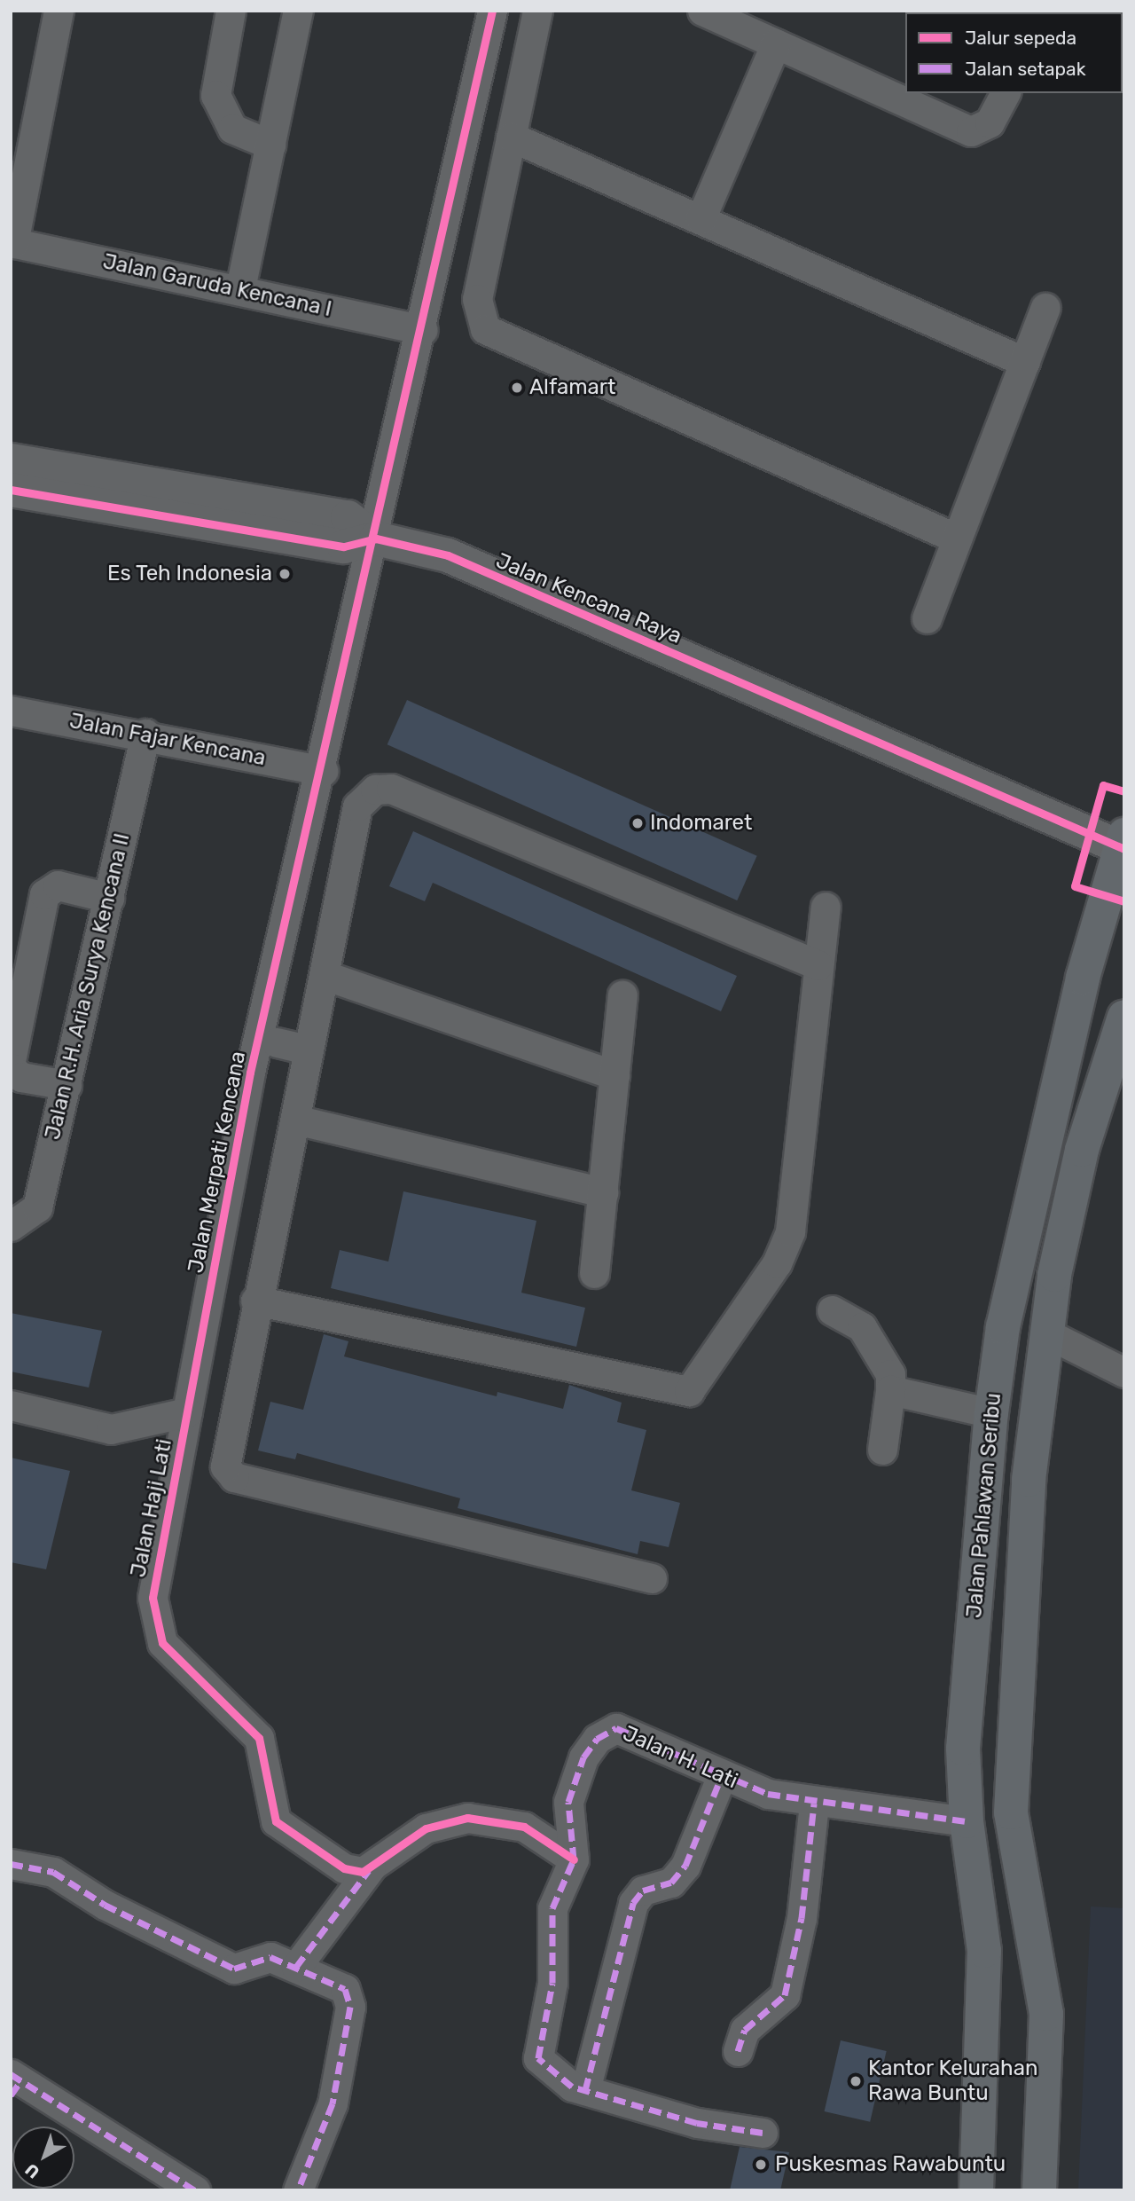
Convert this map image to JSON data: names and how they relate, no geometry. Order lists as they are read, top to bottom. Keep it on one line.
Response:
{"streets":{"main road":["Jalan Pahlawan Seribu"],"street":["Jalan Garuda Kencana I","Jalan Kencana Raya","Jalan Fajar Kencana","Jalan R.H. Aria Surya Kencana II","Jalan Merpati Kencana","Jalan Haji Lati","Jalan H. Lati"]},"crossings":[["Jalan Garuda Kencana I","Jalan Merpati Kencana"],["Jalan Kencana Raya","Jalan Merpati Kencana"],["Jalan Kencana Raya","Jalan Pahlawan Seribu"],["Jalan Fajar Kencana","Jalan R.H. Aria Surya Kencana II"],["Jalan Fajar Kencana","Jalan Merpati Kencana"],["Jalan Merpati Kencana","Jalan Haji Lati"],["Jalan Pahlawan Seribu","Jalan H. Lati"]],"places":["Alfamart","Es Teh Indonesia","Indomaret","Kantor Kelurahan Rawa Buntu","Puskesmas Rawabuntu"],"legend":["Jalur sepeda","Jalan setapak"],"north":"bottom left"}
